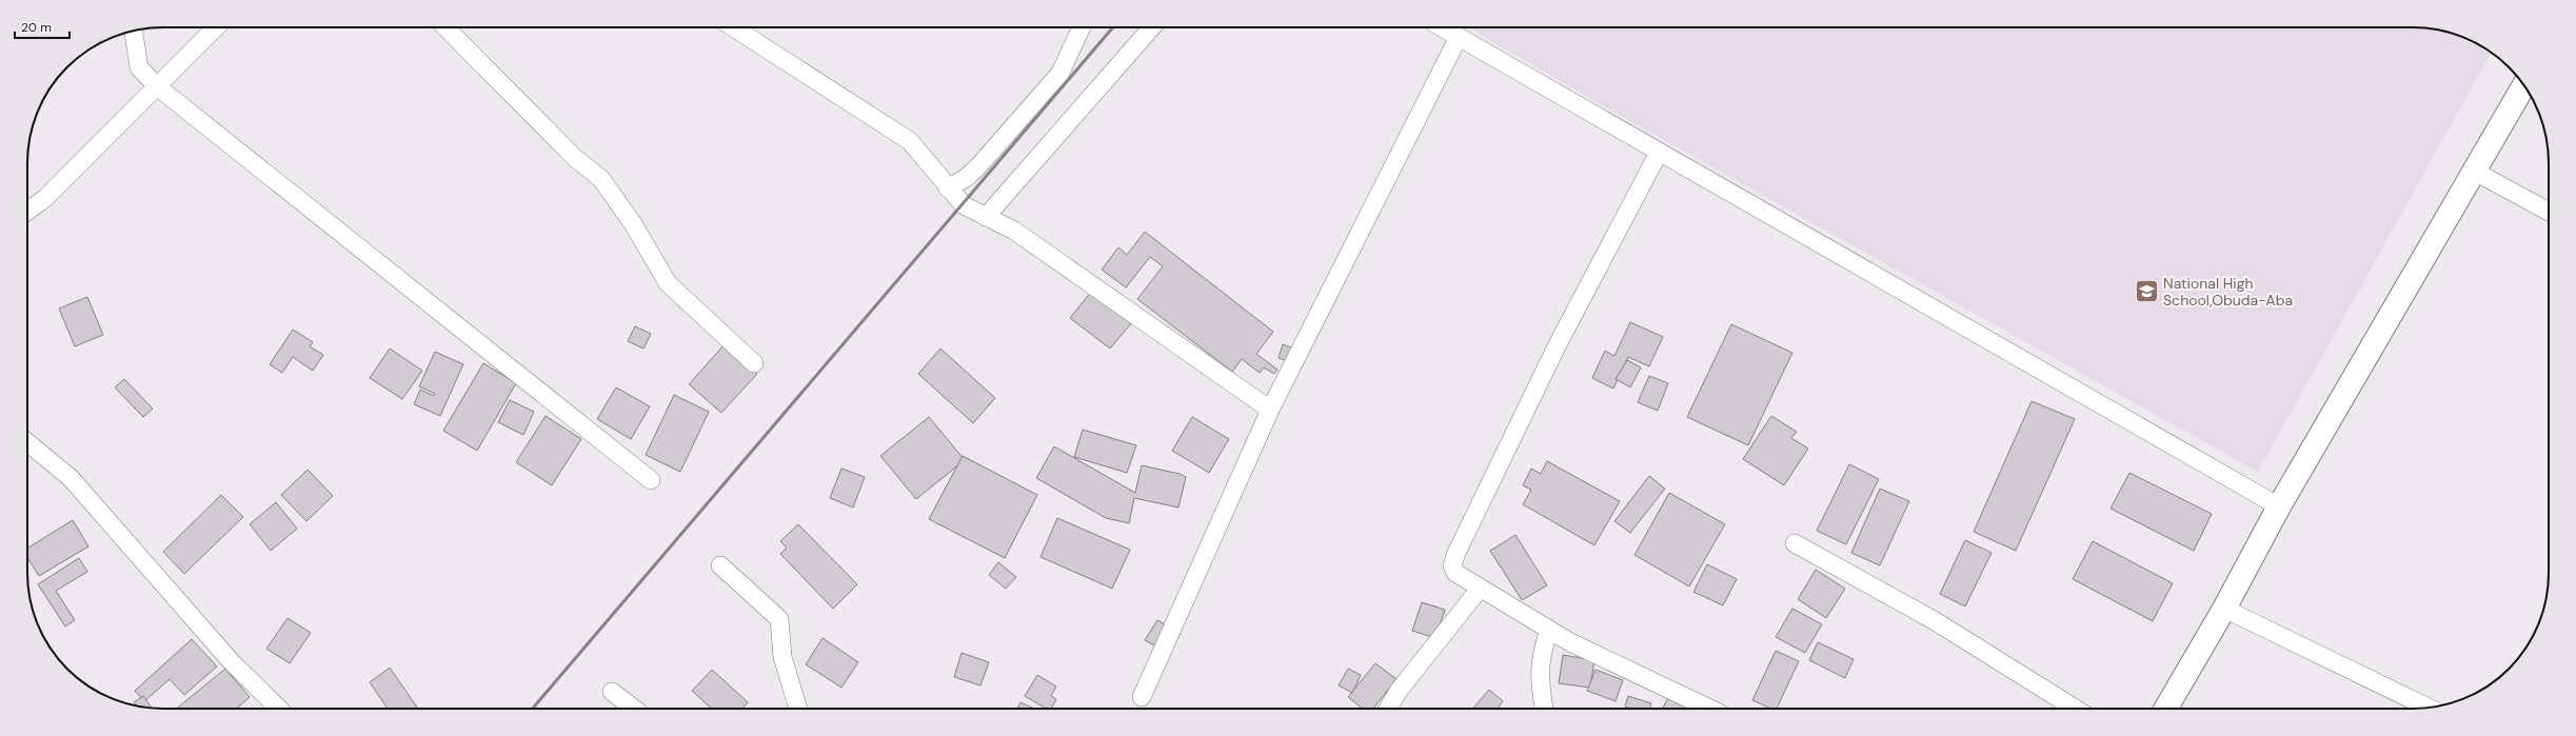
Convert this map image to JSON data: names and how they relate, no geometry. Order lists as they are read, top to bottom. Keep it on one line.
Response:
{"places":{"school or university":["National High School,Obuda-Aba"]},"scale_bar":"20 m"}
